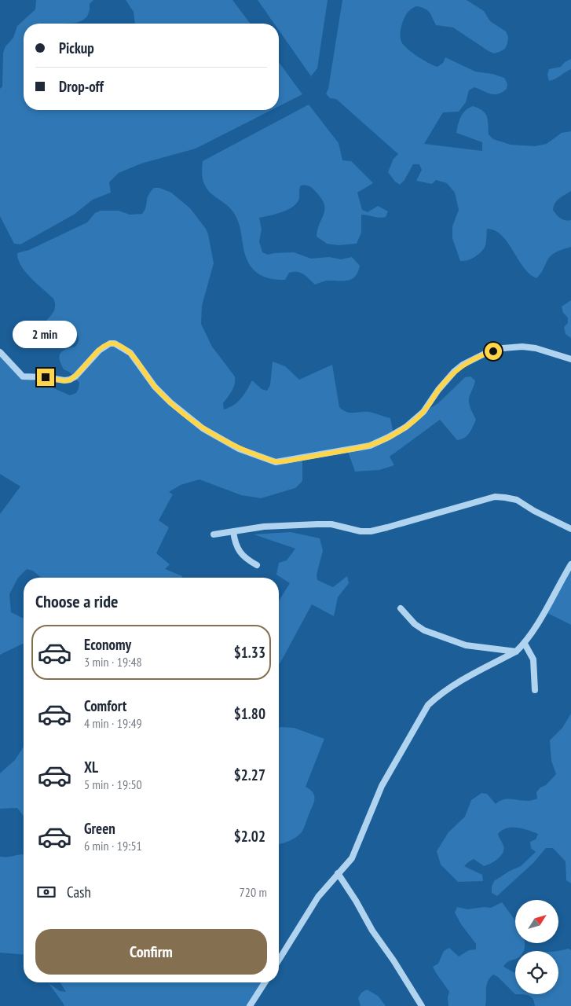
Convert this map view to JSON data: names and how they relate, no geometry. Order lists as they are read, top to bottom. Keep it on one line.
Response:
{"north":"top right","page":{"banner":["Pickup","Drop-off"],"bubble":"2 min","heading":"Choose a ride","list":[{"name":"Economy","note":"3 min · 19:48","value":"$1.33"},{"name":"Comfort","note":"4 min · 19:49","value":"$1.80"},{"name":"XL","note":"5 min · 19:50","value":"$2.27"},{"name":"Green","note":"6 min · 19:51","value":"$2.02"}],"pay":["Cash","720 m"],"buttons":"Confirm"}}
